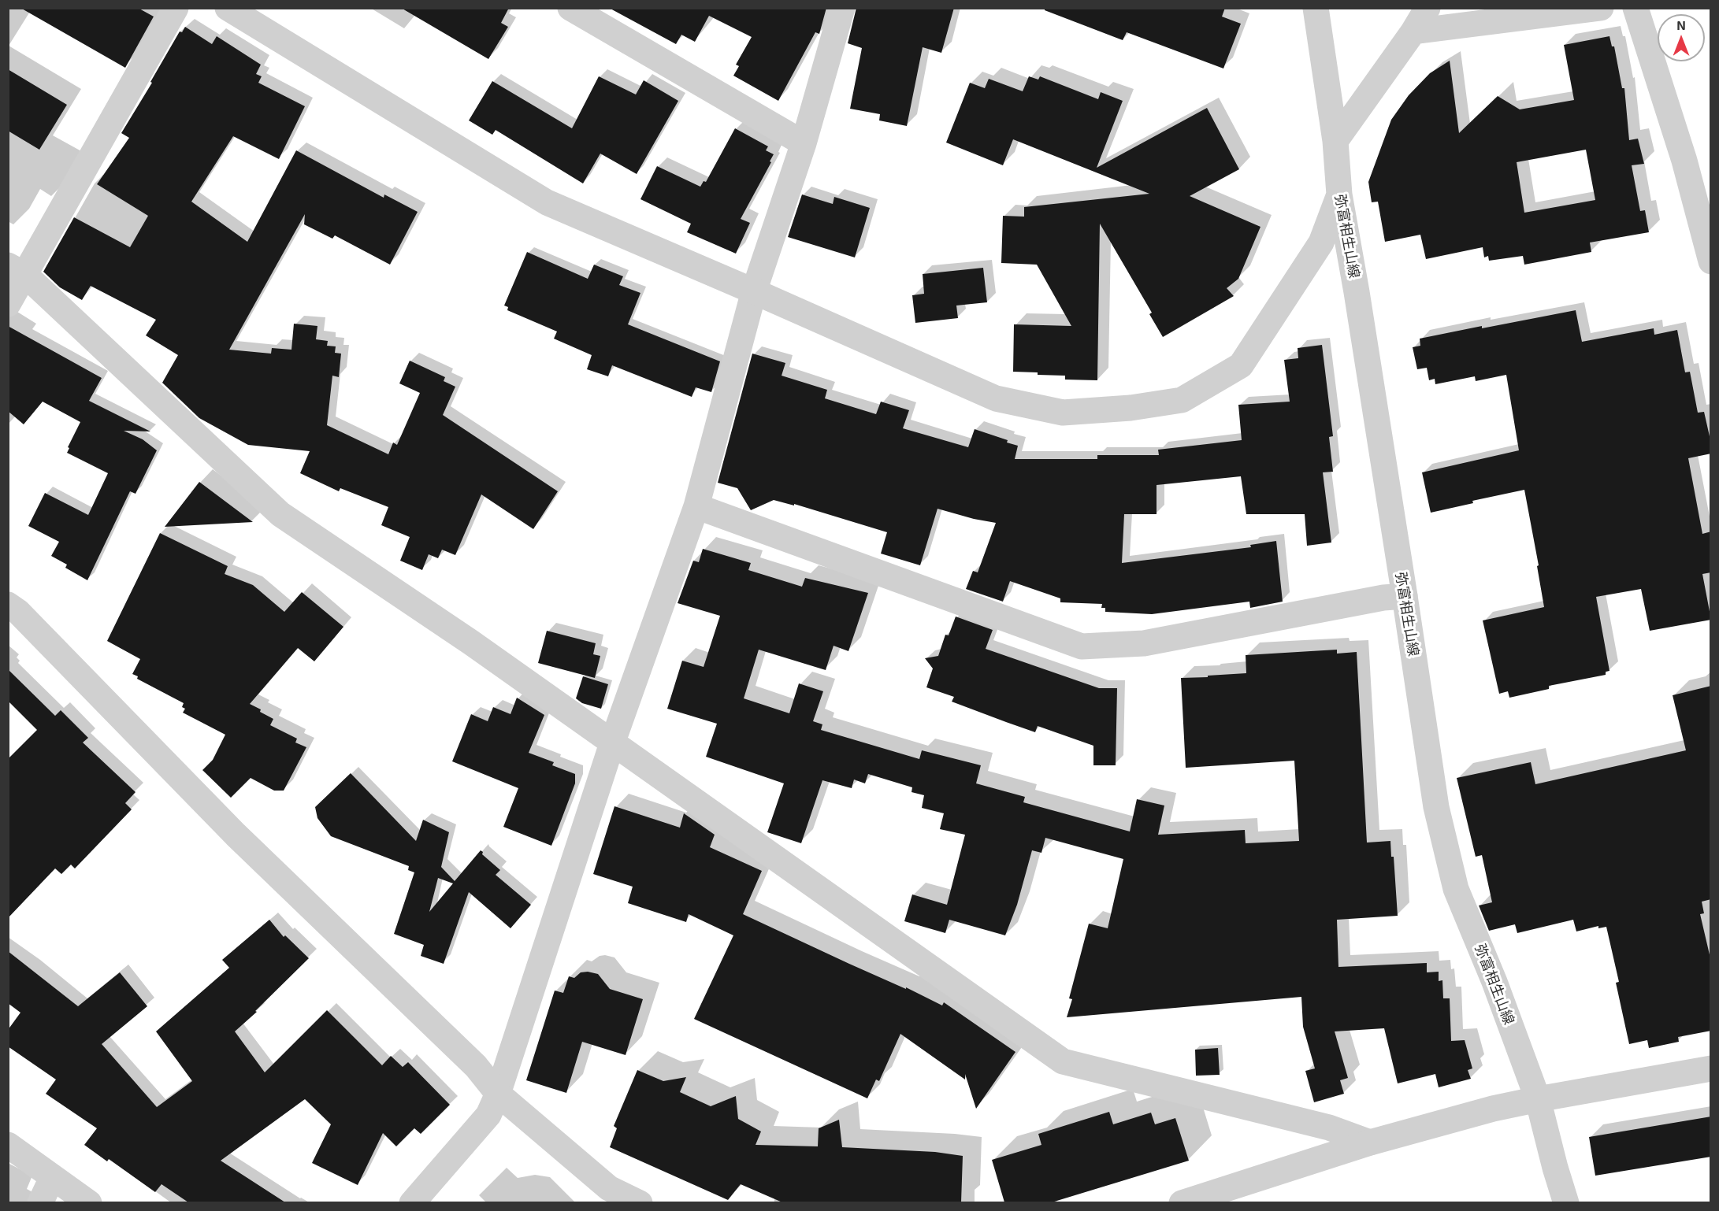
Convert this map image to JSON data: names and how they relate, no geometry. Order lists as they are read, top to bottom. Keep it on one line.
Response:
{"streets":{"street":["弥富相生山線"]},"north":"top"}
